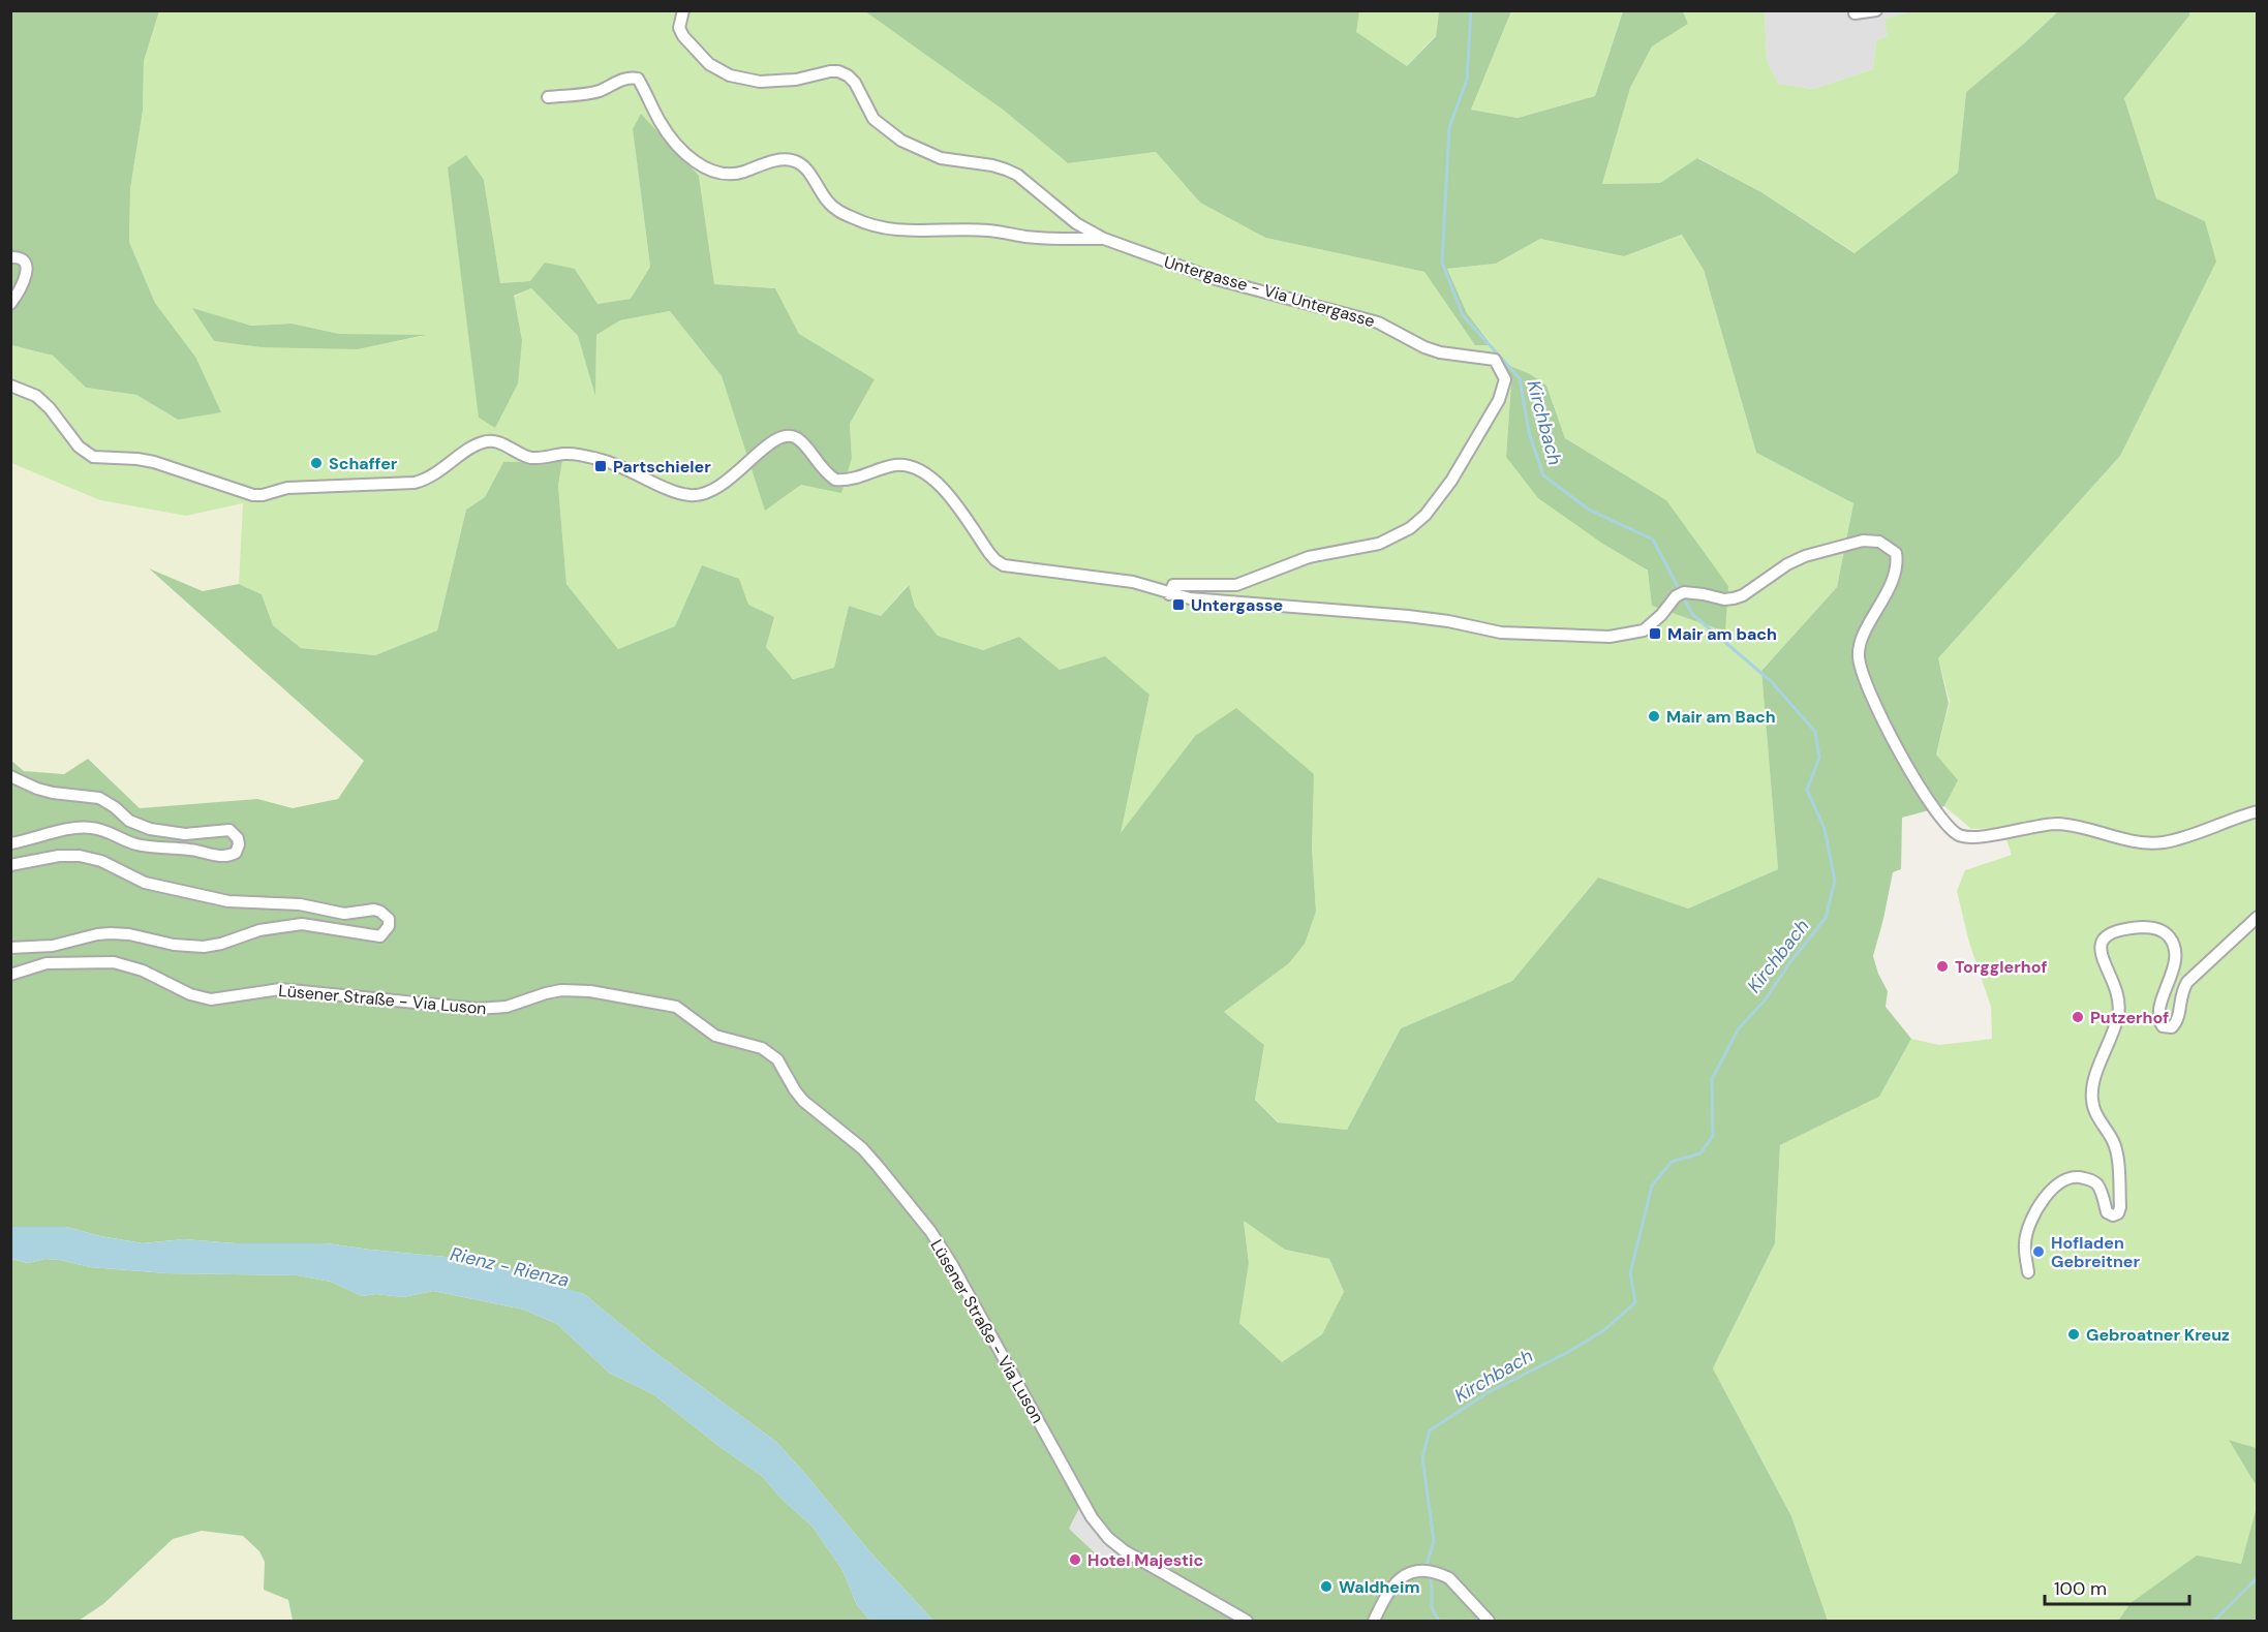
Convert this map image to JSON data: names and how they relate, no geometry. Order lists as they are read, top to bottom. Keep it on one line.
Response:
{"streets":{"street":["Untergasse - Via Untergasse","Lüsener Straße - Via Luson"]},"water":["Kirchbach","Rienz - Rienza"],"places":{"other":["Schaffer","Mair am Bach","Torgglerhof","Putzerhof","Hofladen Gebreitner","Gebroatner Kreuz","Hotel Majestic","Waldheim"],"transit":["Partschieler","Untergasse","Mair am bach"]},"scale_bar":"100 m"}
